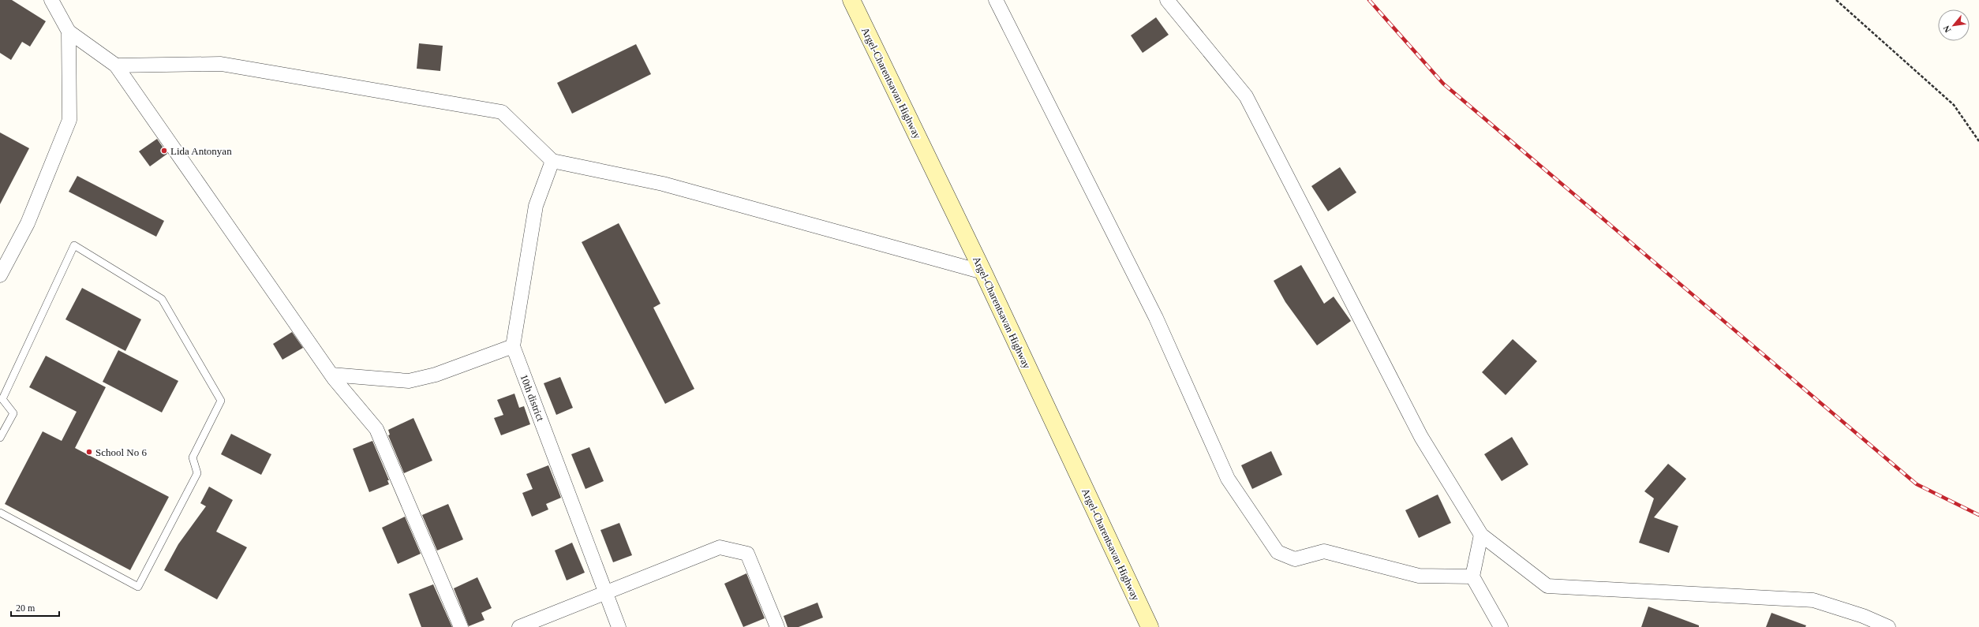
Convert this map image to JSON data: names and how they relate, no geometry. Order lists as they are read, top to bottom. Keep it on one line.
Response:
{"streets":{"main road":["Argel-Charentsavan Highway"],"street":["10th district"]},"places":["Lida Antonyan","School No 6"],"scale_bar":"20 m","north":"bottom left"}
